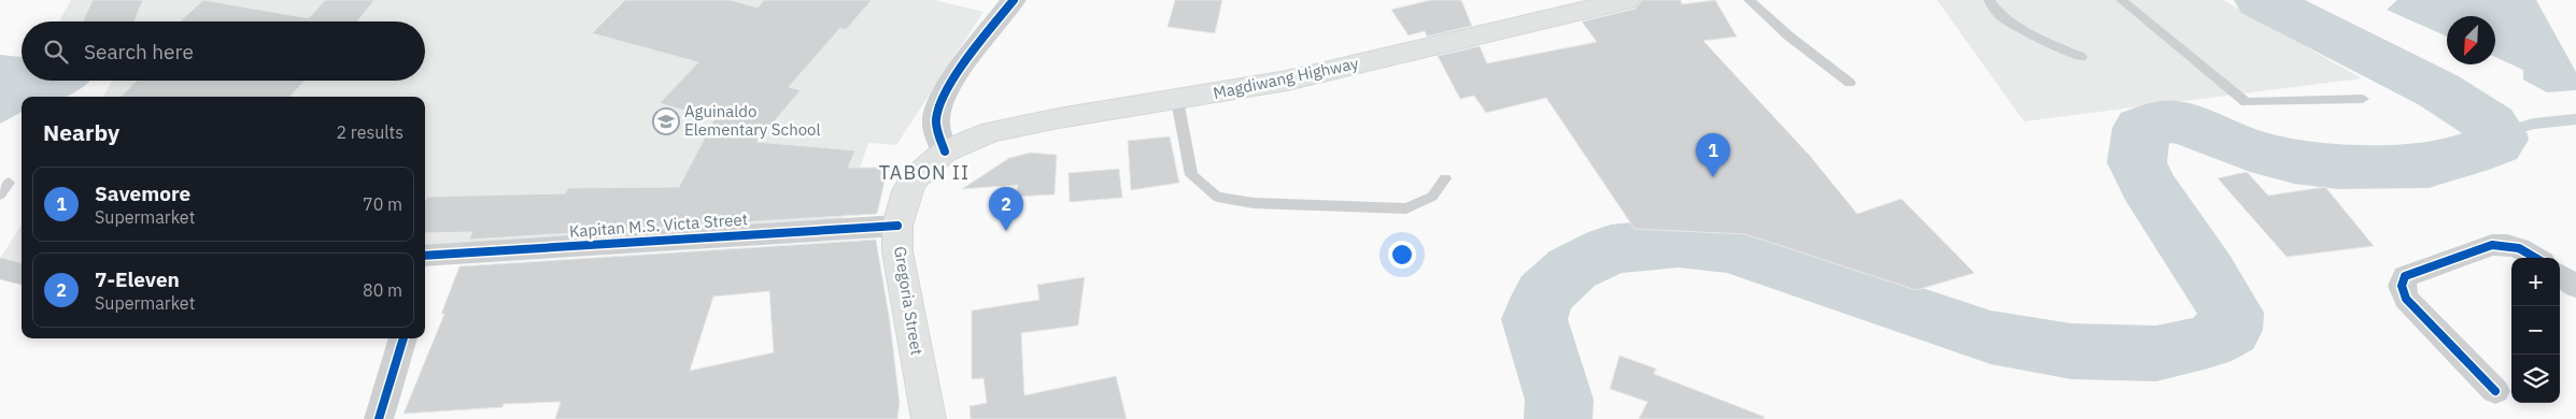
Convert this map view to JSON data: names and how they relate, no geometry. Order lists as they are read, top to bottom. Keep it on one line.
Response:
{"streets":{"main road":["Magdiwang Highway","Gregoria Street"],"street":["Kapitan M.S. Victa Street"]},"crossings":[["Magdiwang Highway","Gregoria Street"],["Kapitan M.S. Victa Street","Gregoria Street"]],"districts":["TABON II"],"places":{"school or university":["Aguinaldo Elementary School"]},"north":"bottom left","page":{"search":"Search here","heading":["Nearby","2 results"],"pins":["1","2"],"list":[{"mark":"1","name":"Savemore","note":"Supermarket","value":"70 m"},{"mark":"2","name":"7-Eleven","note":"Supermarket","value":"80 m"}],"map_buttons":["+","−"]}}
